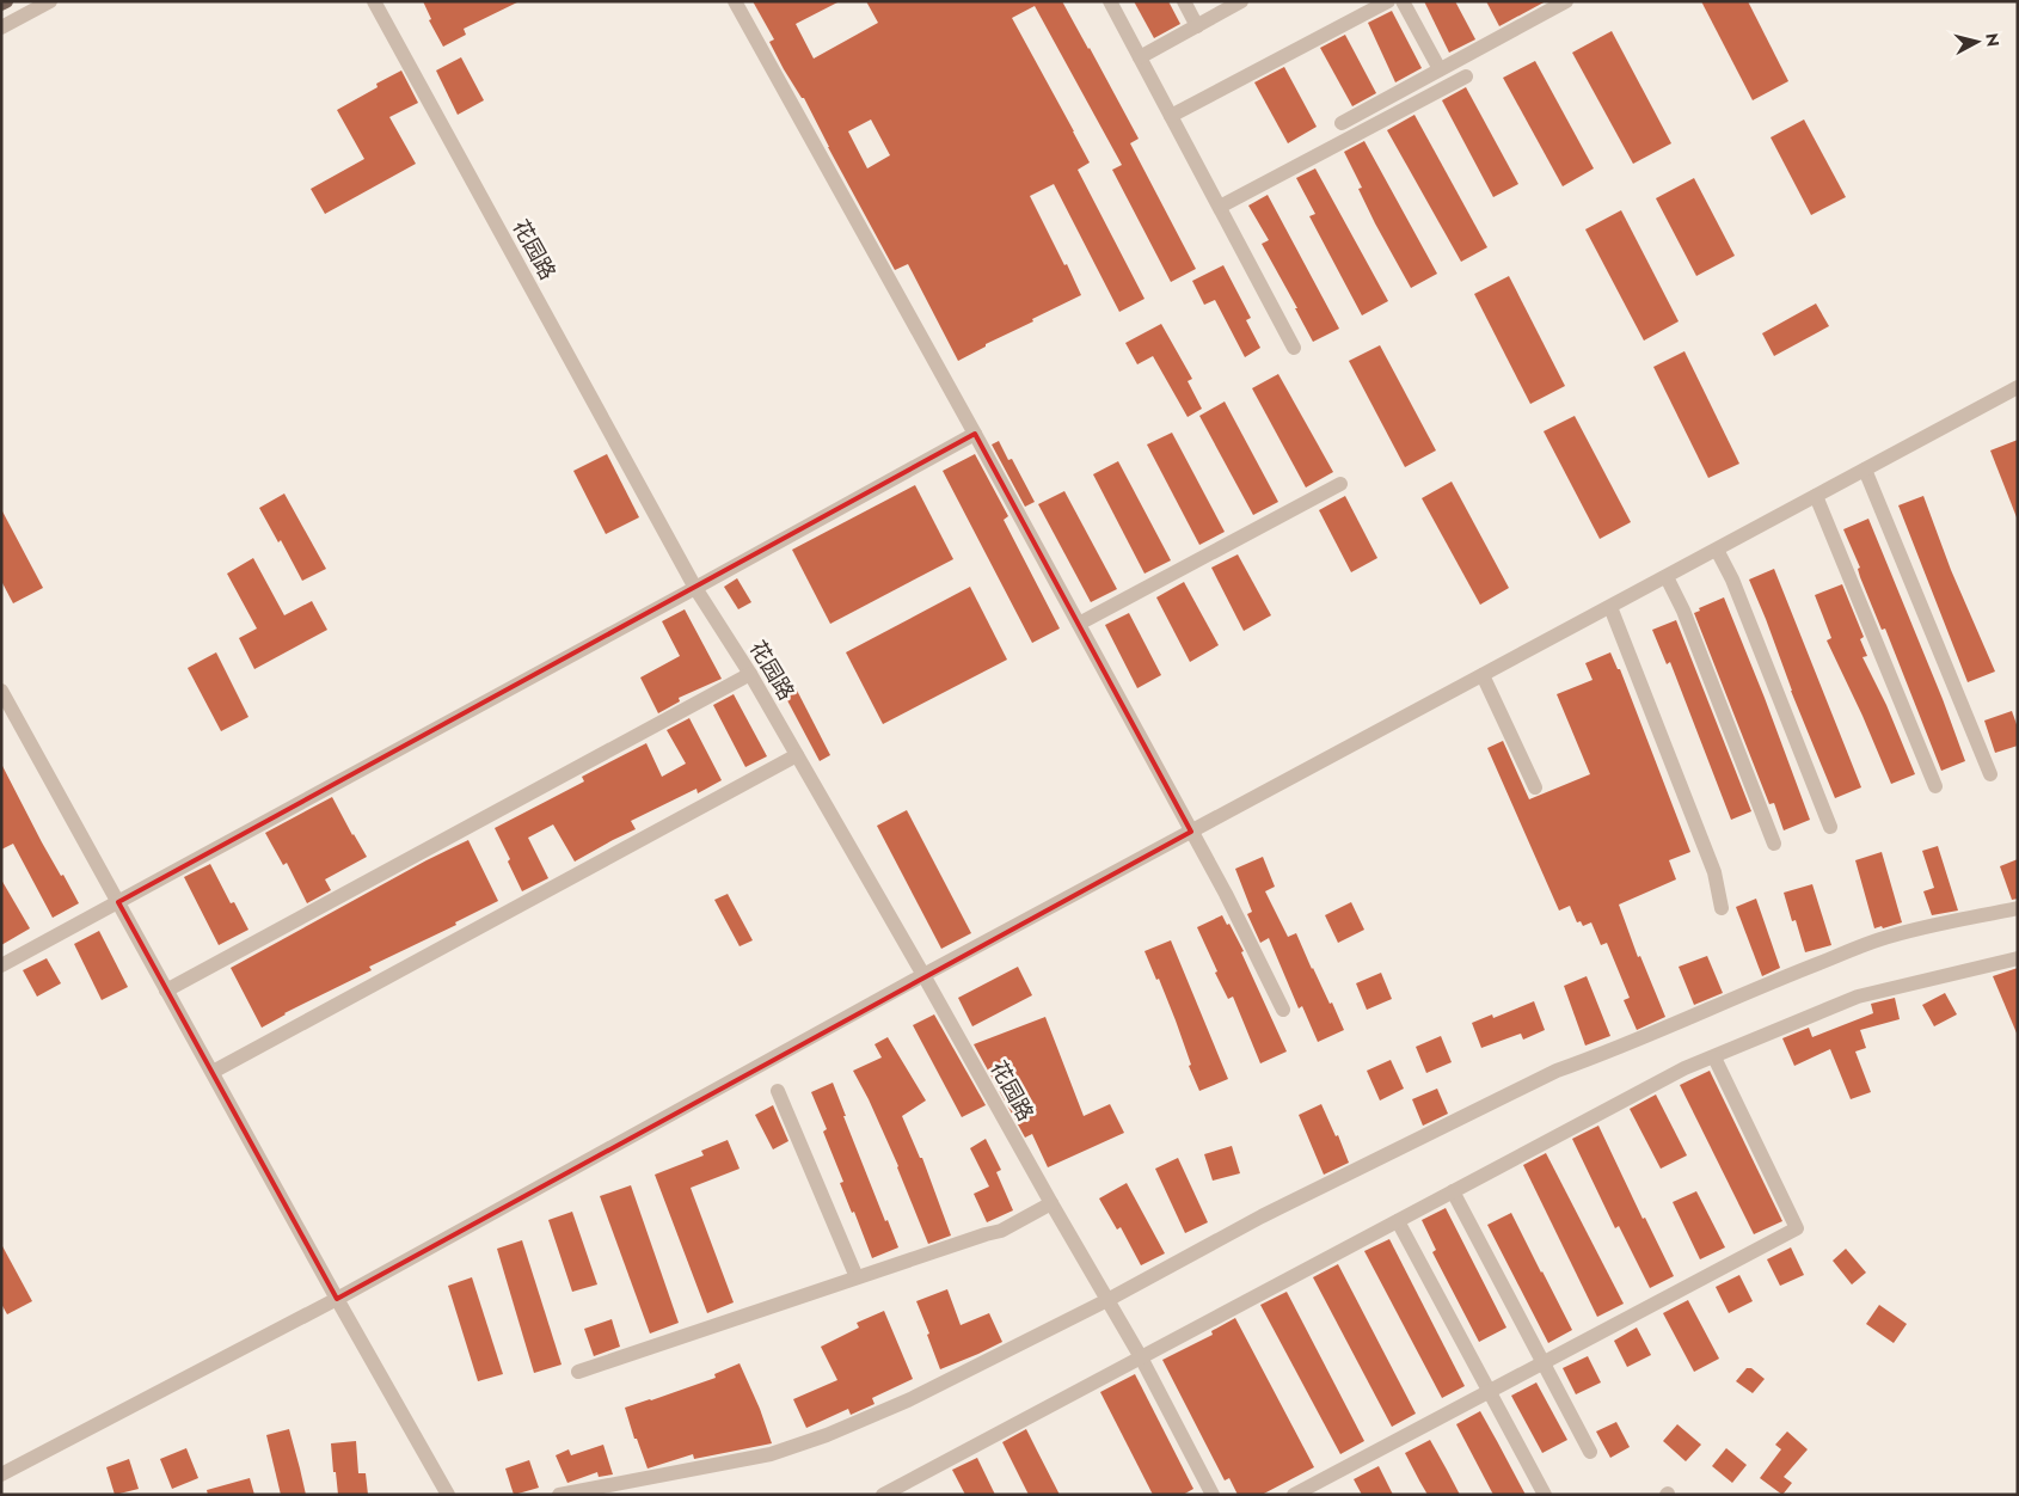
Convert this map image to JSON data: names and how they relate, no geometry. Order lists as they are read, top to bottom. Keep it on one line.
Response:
{"streets":{"street":["花园路"]},"north":"right"}
